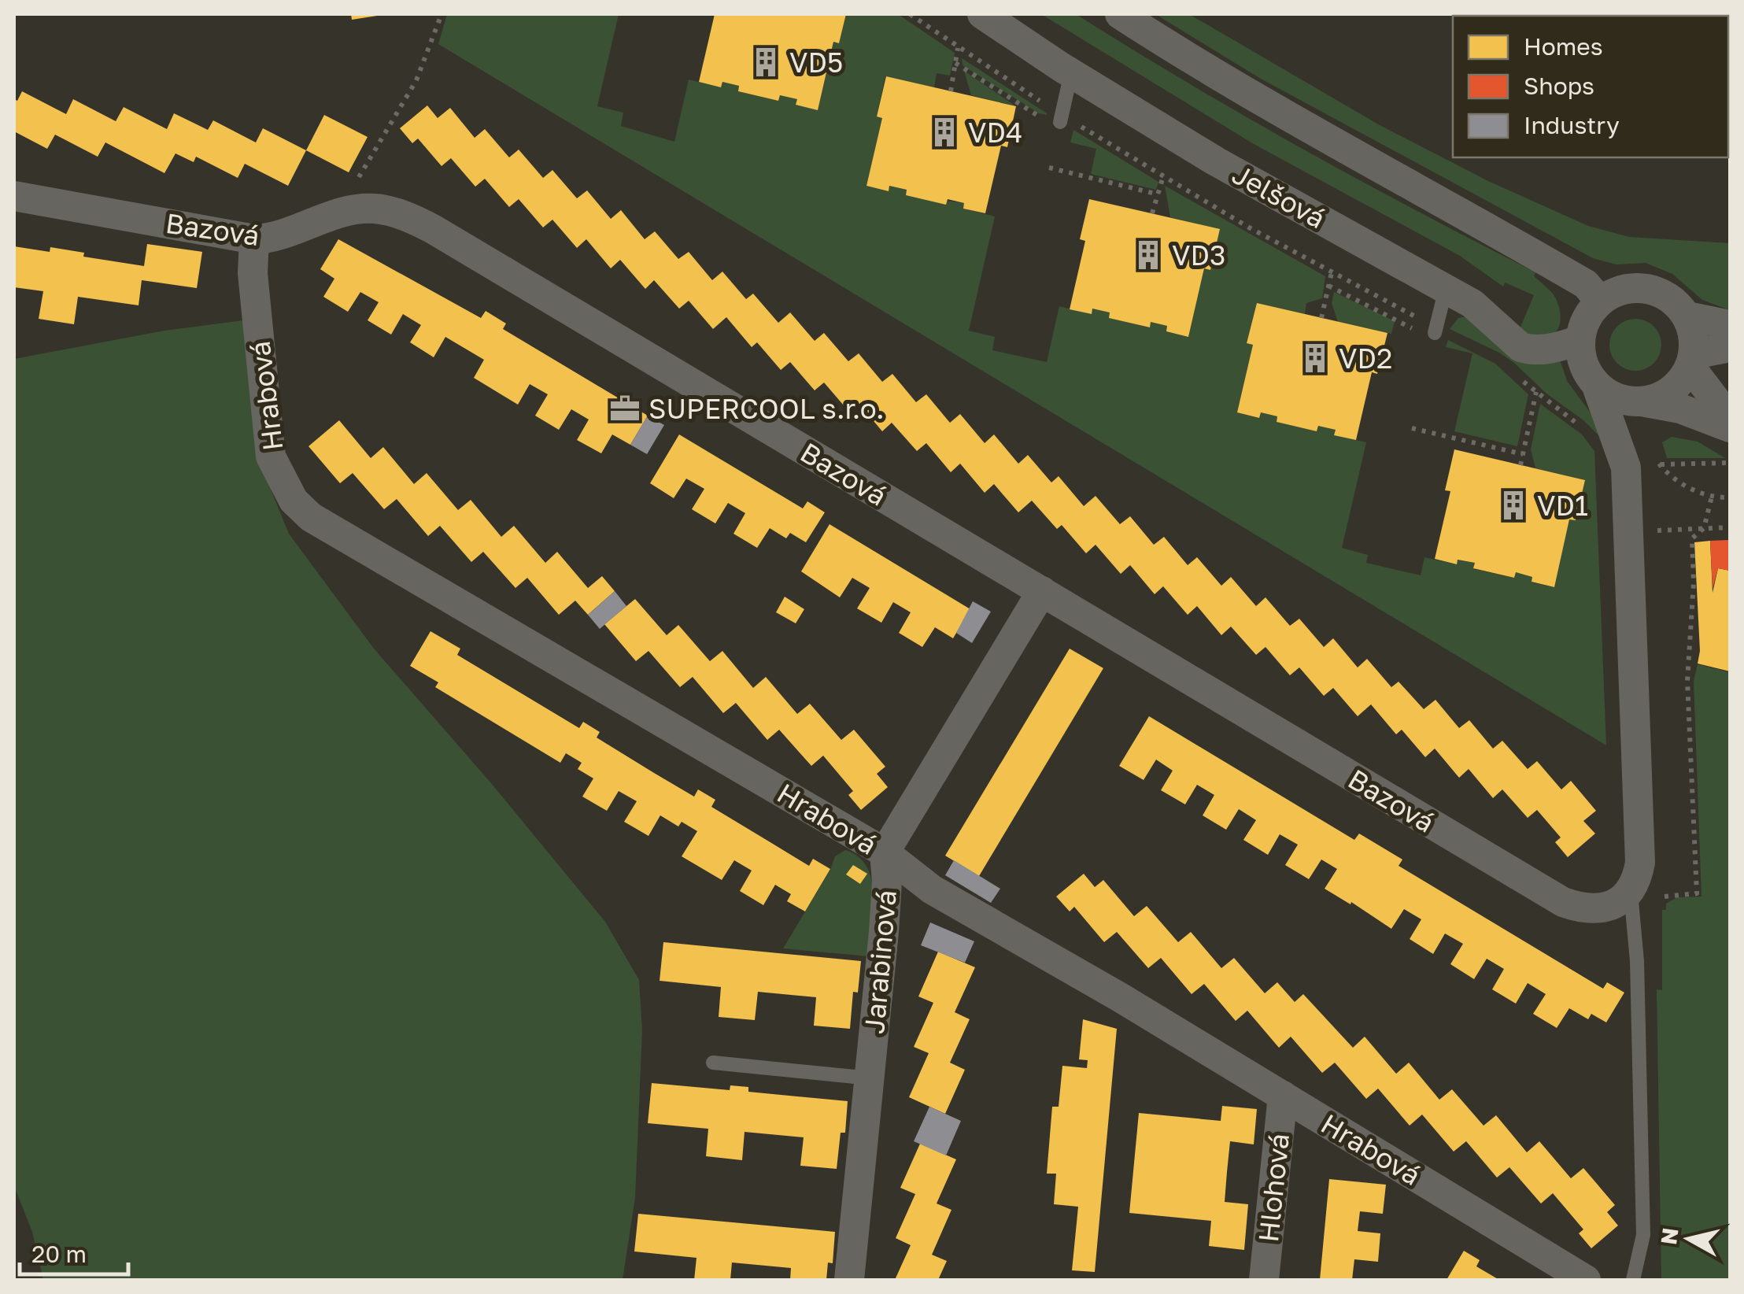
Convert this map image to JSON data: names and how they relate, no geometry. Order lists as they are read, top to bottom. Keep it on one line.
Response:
{"streets":{"street":["Jelšová","Bazová","Hrabová","Jarabinová","Hlohová"]},"crossings":[["Bazová","Hrabová"],["Bazová","Jarabinová"],["Hrabová","Jarabinová"],["Hrabová","Hlohová"]],"places":{"building":["VD5","VD4","VD3","VD2","VD1"],"office":["SUPERCOOL s.r.o."]},"legend":["Homes","Shops","Industry"],"scale_bar":"20 m","north":"left"}
